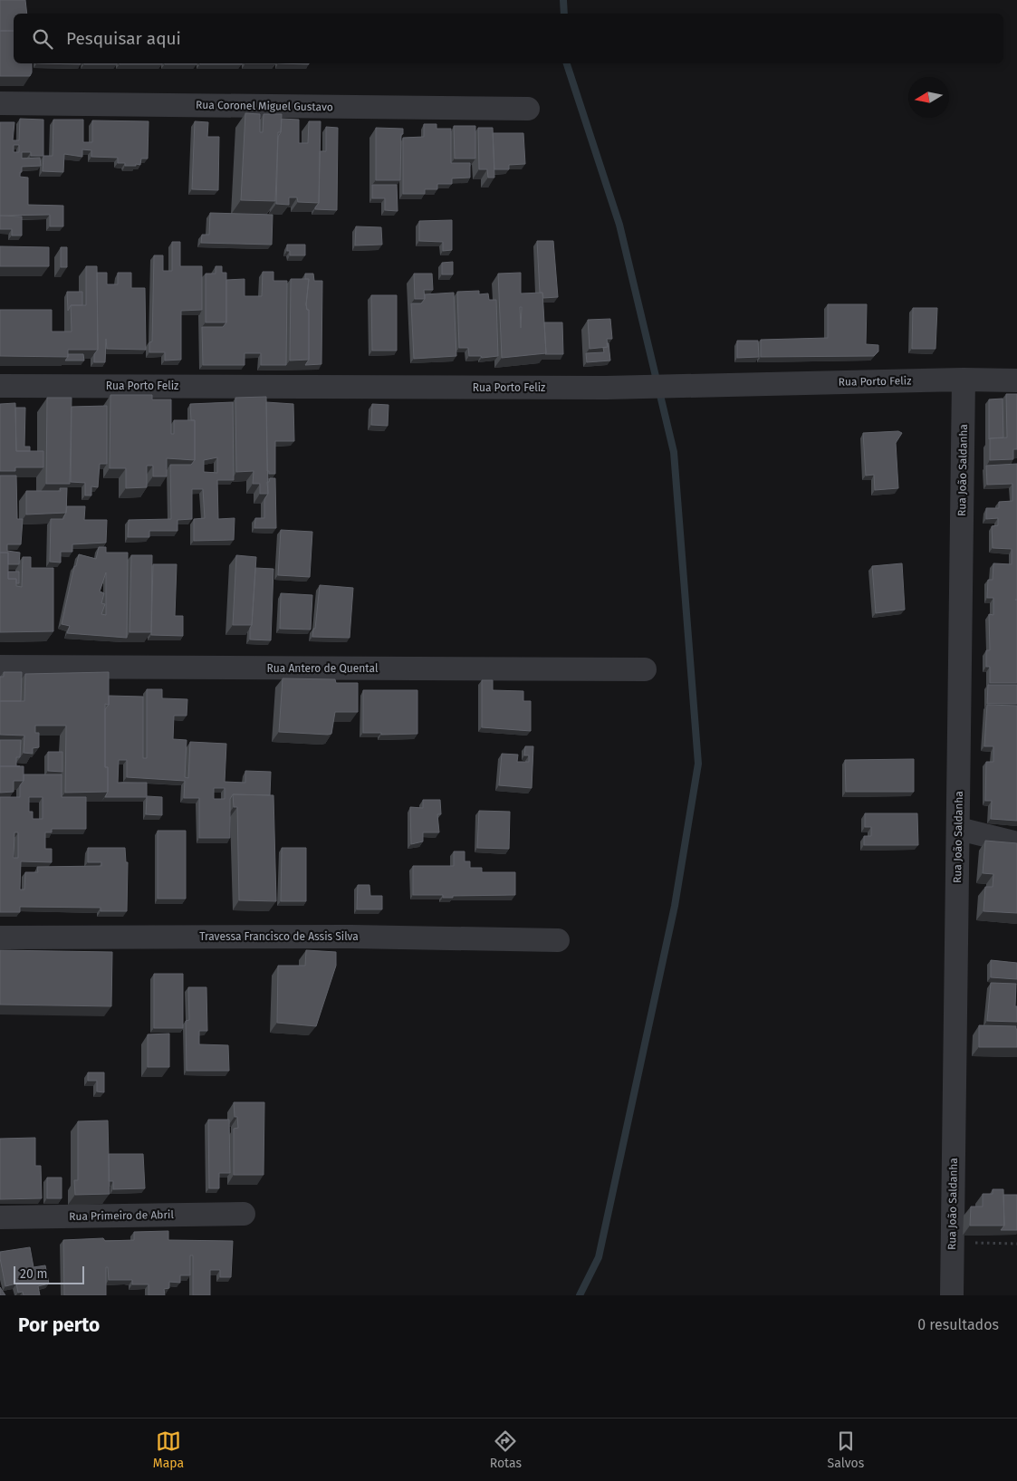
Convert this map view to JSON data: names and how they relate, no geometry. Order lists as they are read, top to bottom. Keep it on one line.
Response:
{"streets":{"street":["Rua Coronel Miguel Gustavo","Rua Porto Feliz","Rua João Saldanha","Rua Antero de Quental","Travessa Francisco de Assis Silva","Rua Primeiro de Abril"]},"crossings":[["Rua Porto Feliz","Rua João Saldanha"]],"scale_bar":"20 m","north":"left","page":{"search":"Pesquisar aqui","scale":"20 m","heading":["Por perto","0 resultados"],"nav":["Mapa","Rotas","Salvos"]}}
